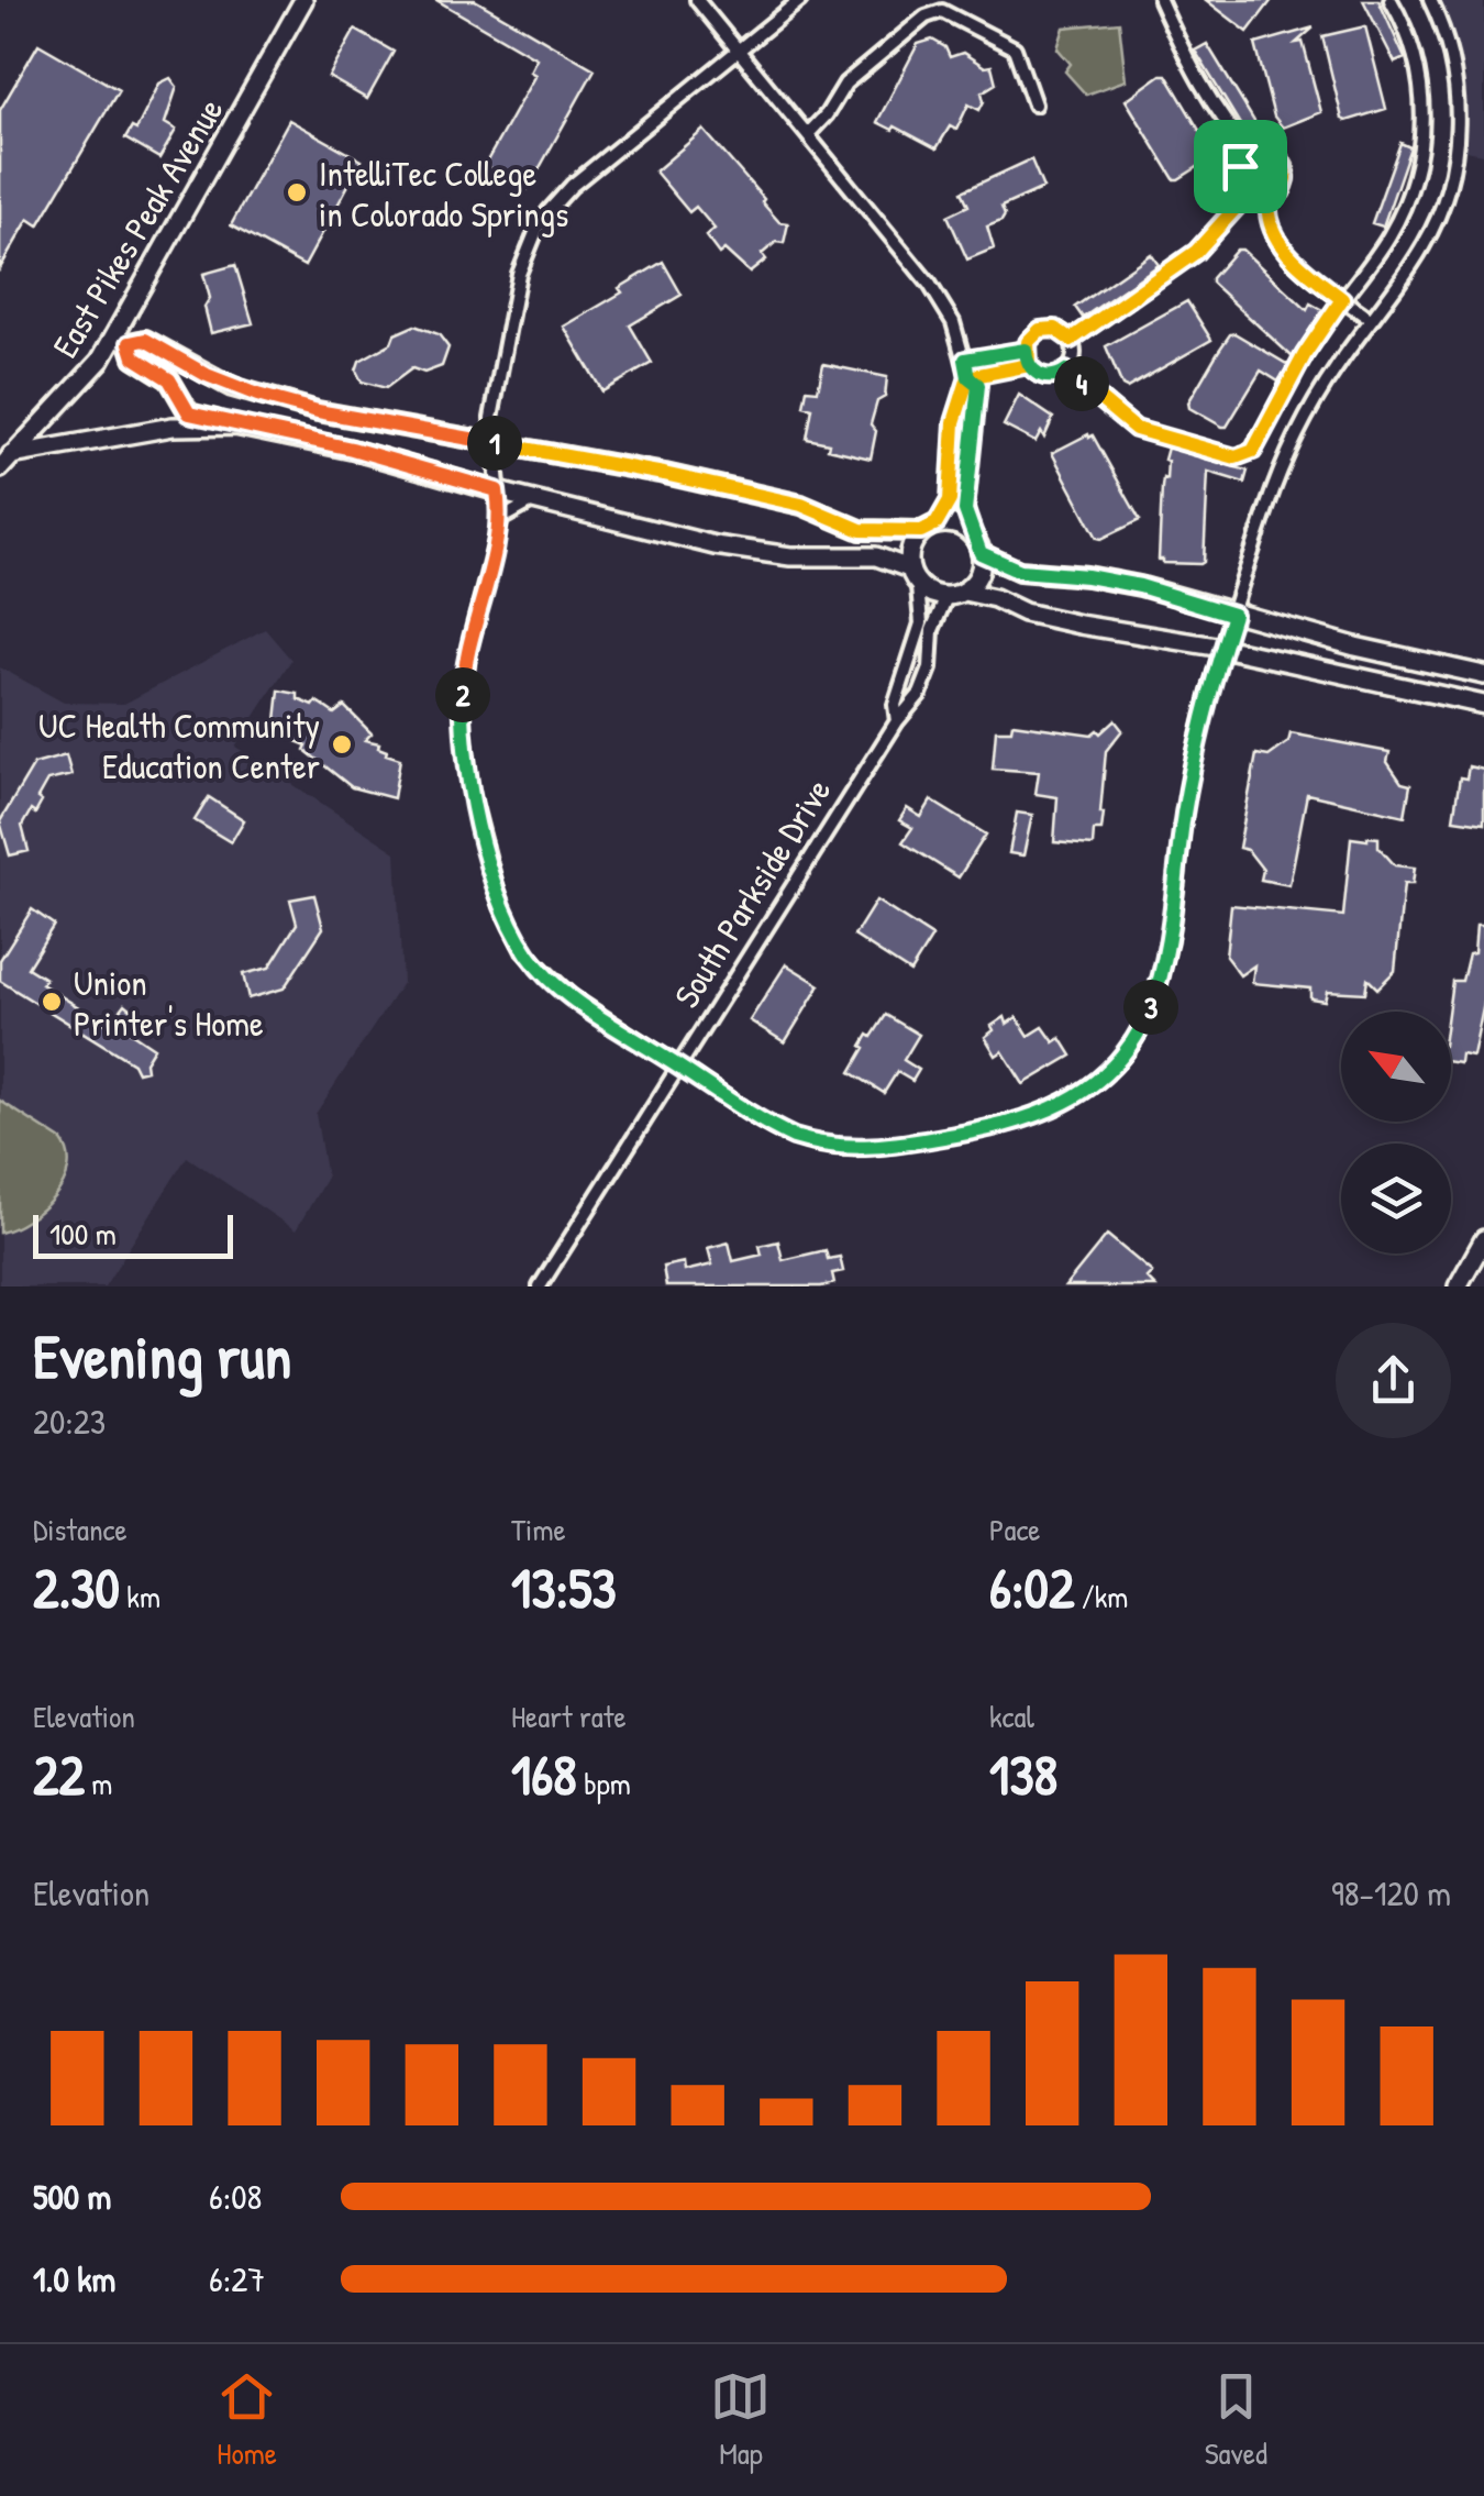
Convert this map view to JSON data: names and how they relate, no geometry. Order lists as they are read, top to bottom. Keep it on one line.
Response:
{"streets":{"main road":["East Pikes Peak Avenue","South Parkside Drive"]},"places":["IntelliTec College in Colorado Springs","UC Health Community Education Center","Union Printer's Home"],"scale_bar":"100 m","north":"top left","page":{"pins":["4","1","2","3"],"scale":"100 m","heading":["Evening run","20:23"],"stats":[["Distance","2.30 km"],["Time","13:53"],["Pace","6:02 /km"],["Elevation","22 m"],["Heart rate","168 bpm"],["kcal","138"]],"chart":["Elevation","98–120 m"],"list":[{"name":"500 m","note":"6:08"},{"name":"1.0 km","note":"6:27"}],"tabs":["Home","Map","Saved"]}}
